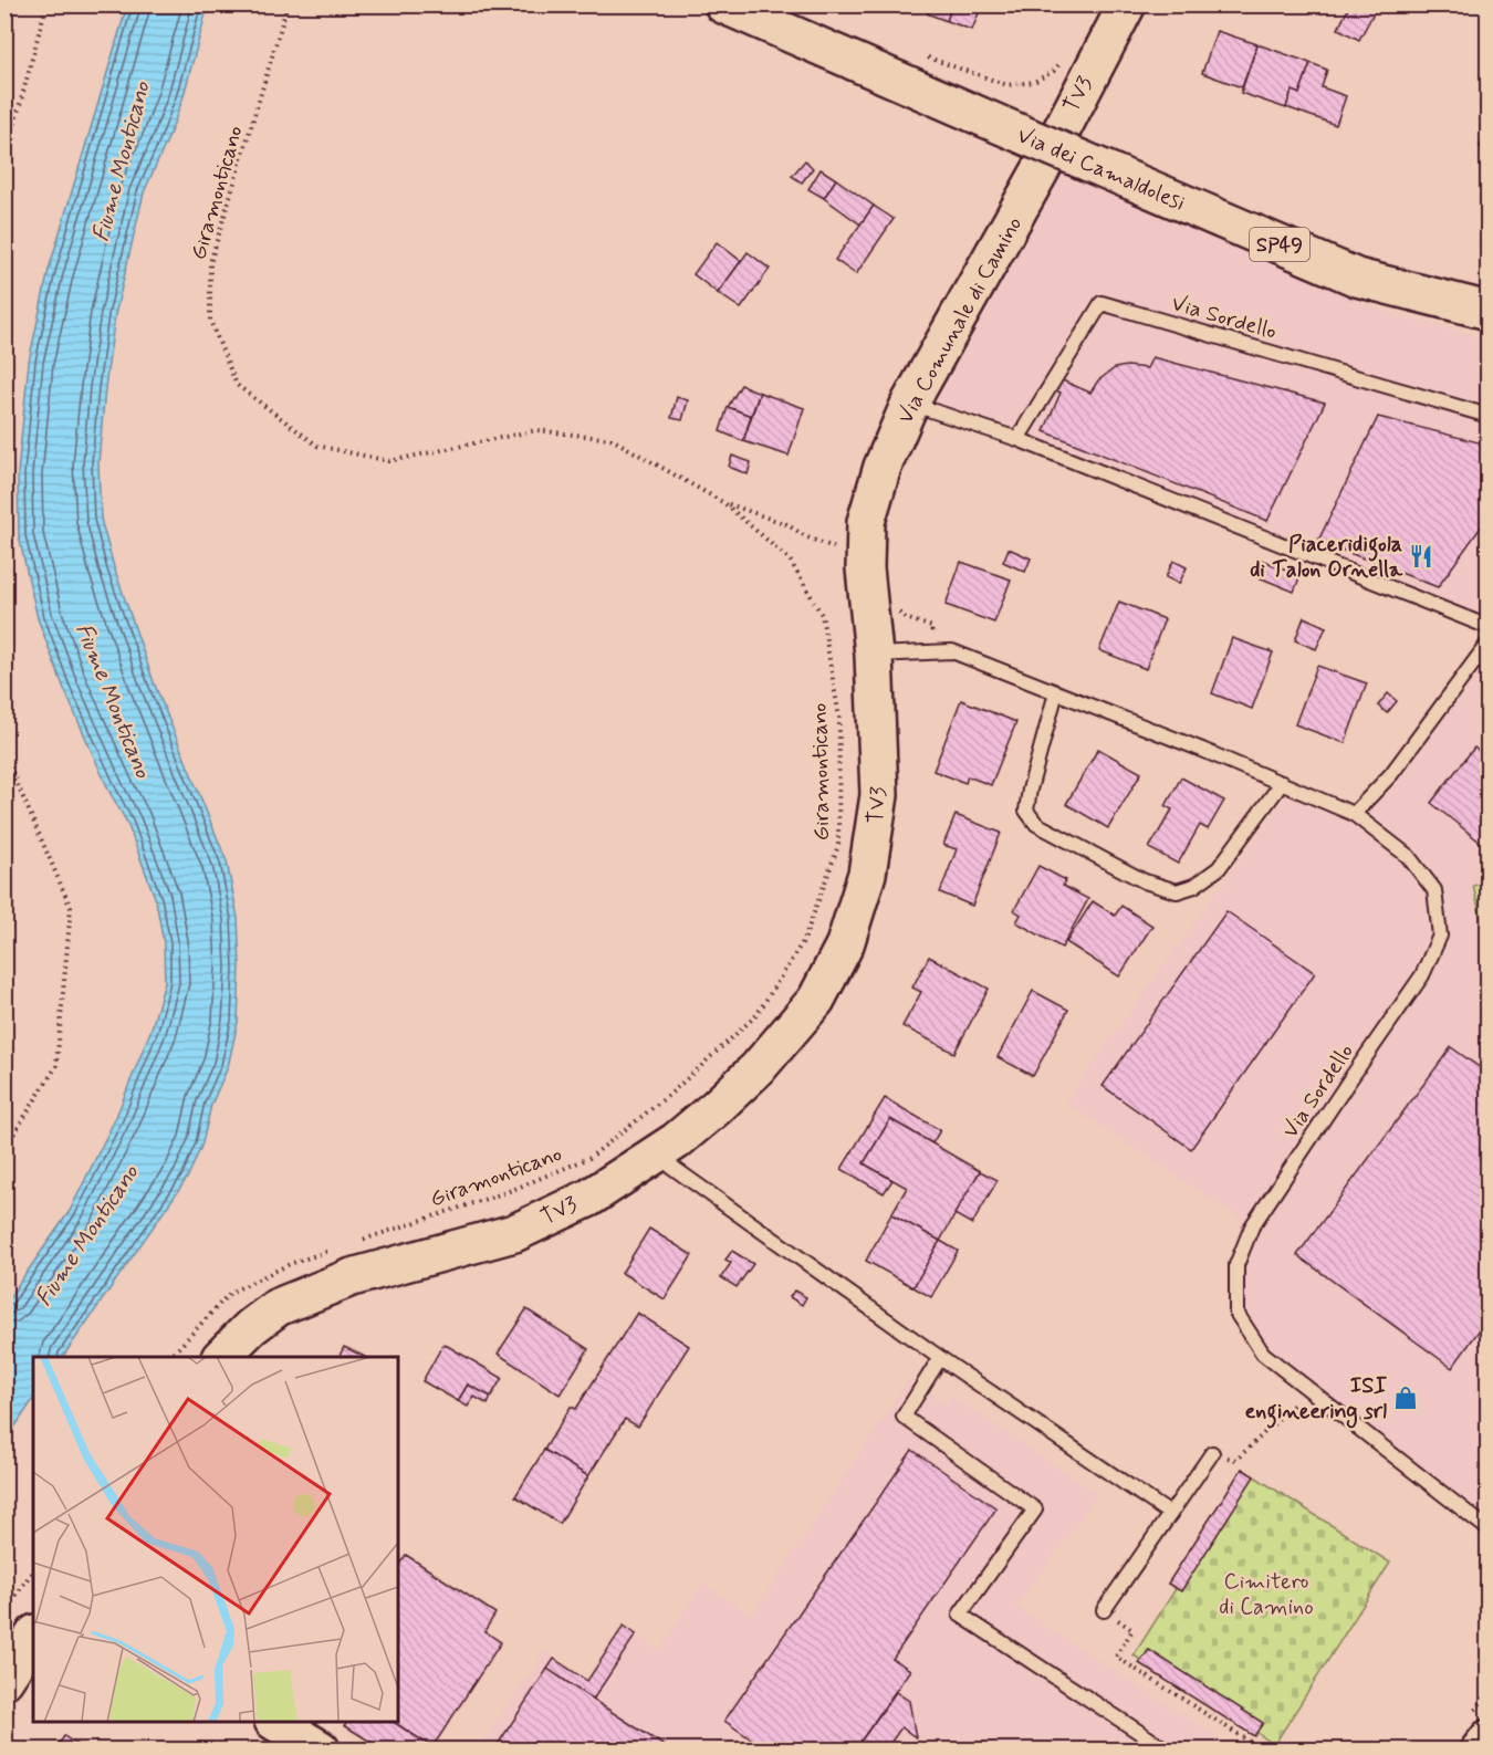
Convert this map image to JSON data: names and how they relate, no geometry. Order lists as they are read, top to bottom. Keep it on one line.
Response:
{"streets":{"street":["Via dei Camaldolesi","SP49","Via Comunale di Camino"],"lane":["Via Sordello"],"path":["TV3","Giramonticano"]},"water":["Fiume Monticano"],"parks":["Cimitero di Camino"],"places":{"restaurant":["Piaceridigola di Talon Ornella"],"shop":["ISI engineering srl"]}}
